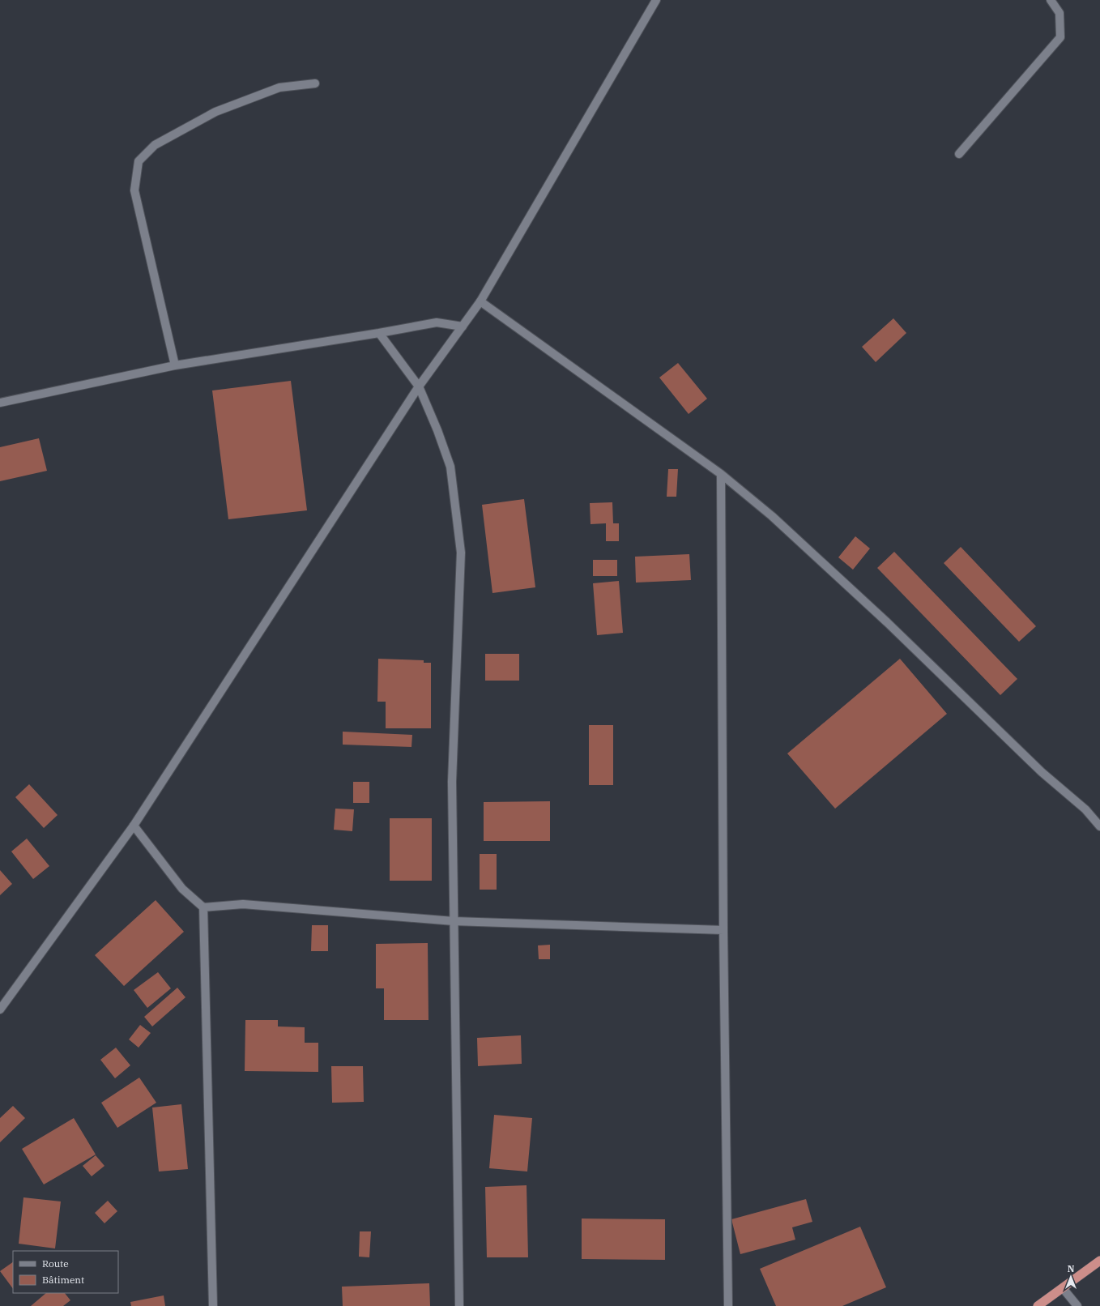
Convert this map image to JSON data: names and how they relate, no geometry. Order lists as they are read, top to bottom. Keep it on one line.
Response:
{"legend":["Route","Bâtiment"],"north":"top"}
